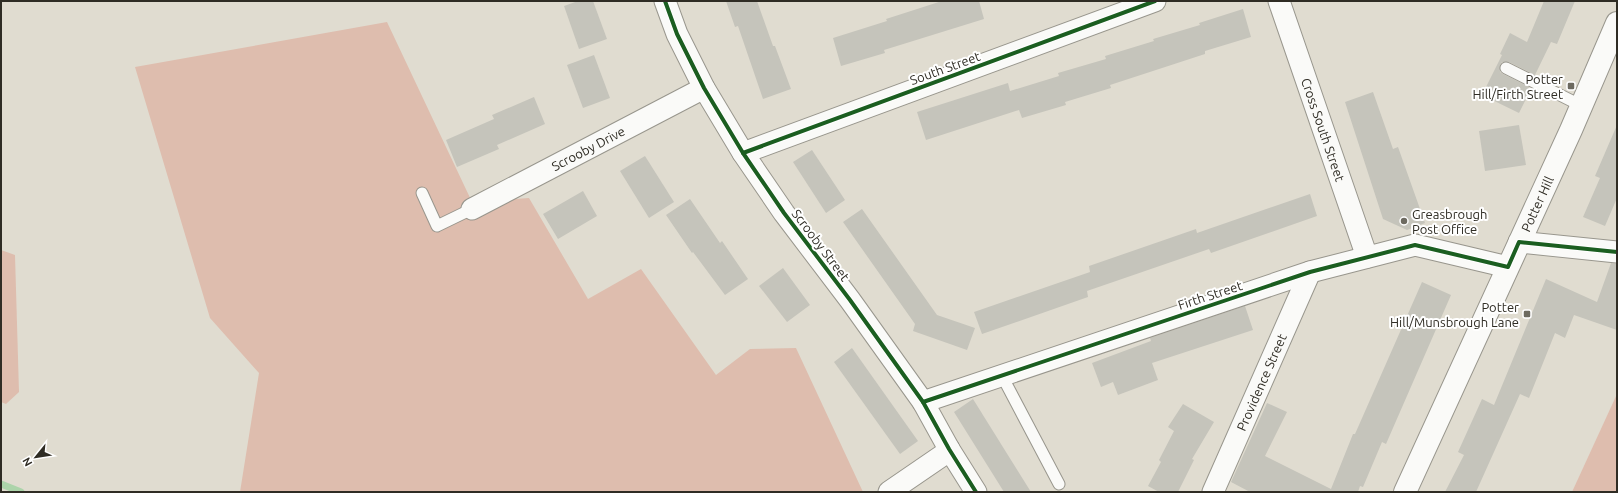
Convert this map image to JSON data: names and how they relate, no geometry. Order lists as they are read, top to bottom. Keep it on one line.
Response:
{"streets":{"main road":["Potter Hill"],"street":["South Street","Cross South Street","Scrooby Drive","Scrooby Street","Firth Street","Providence Street"]},"crossings":[["South Street","Scrooby Street"],["Cross South Street","Firth Street"],["Scrooby Drive","Scrooby Street"],["Potter Hill","Firth Street"],["Scrooby Street","Firth Street"],["Firth Street","Providence Street"]],"places":{"transit":["Potter Hill/Firth Street","Potter Hill/Munsbrough Lane"],"other":["Greasbrough Post Office"]},"north":"bottom left"}
